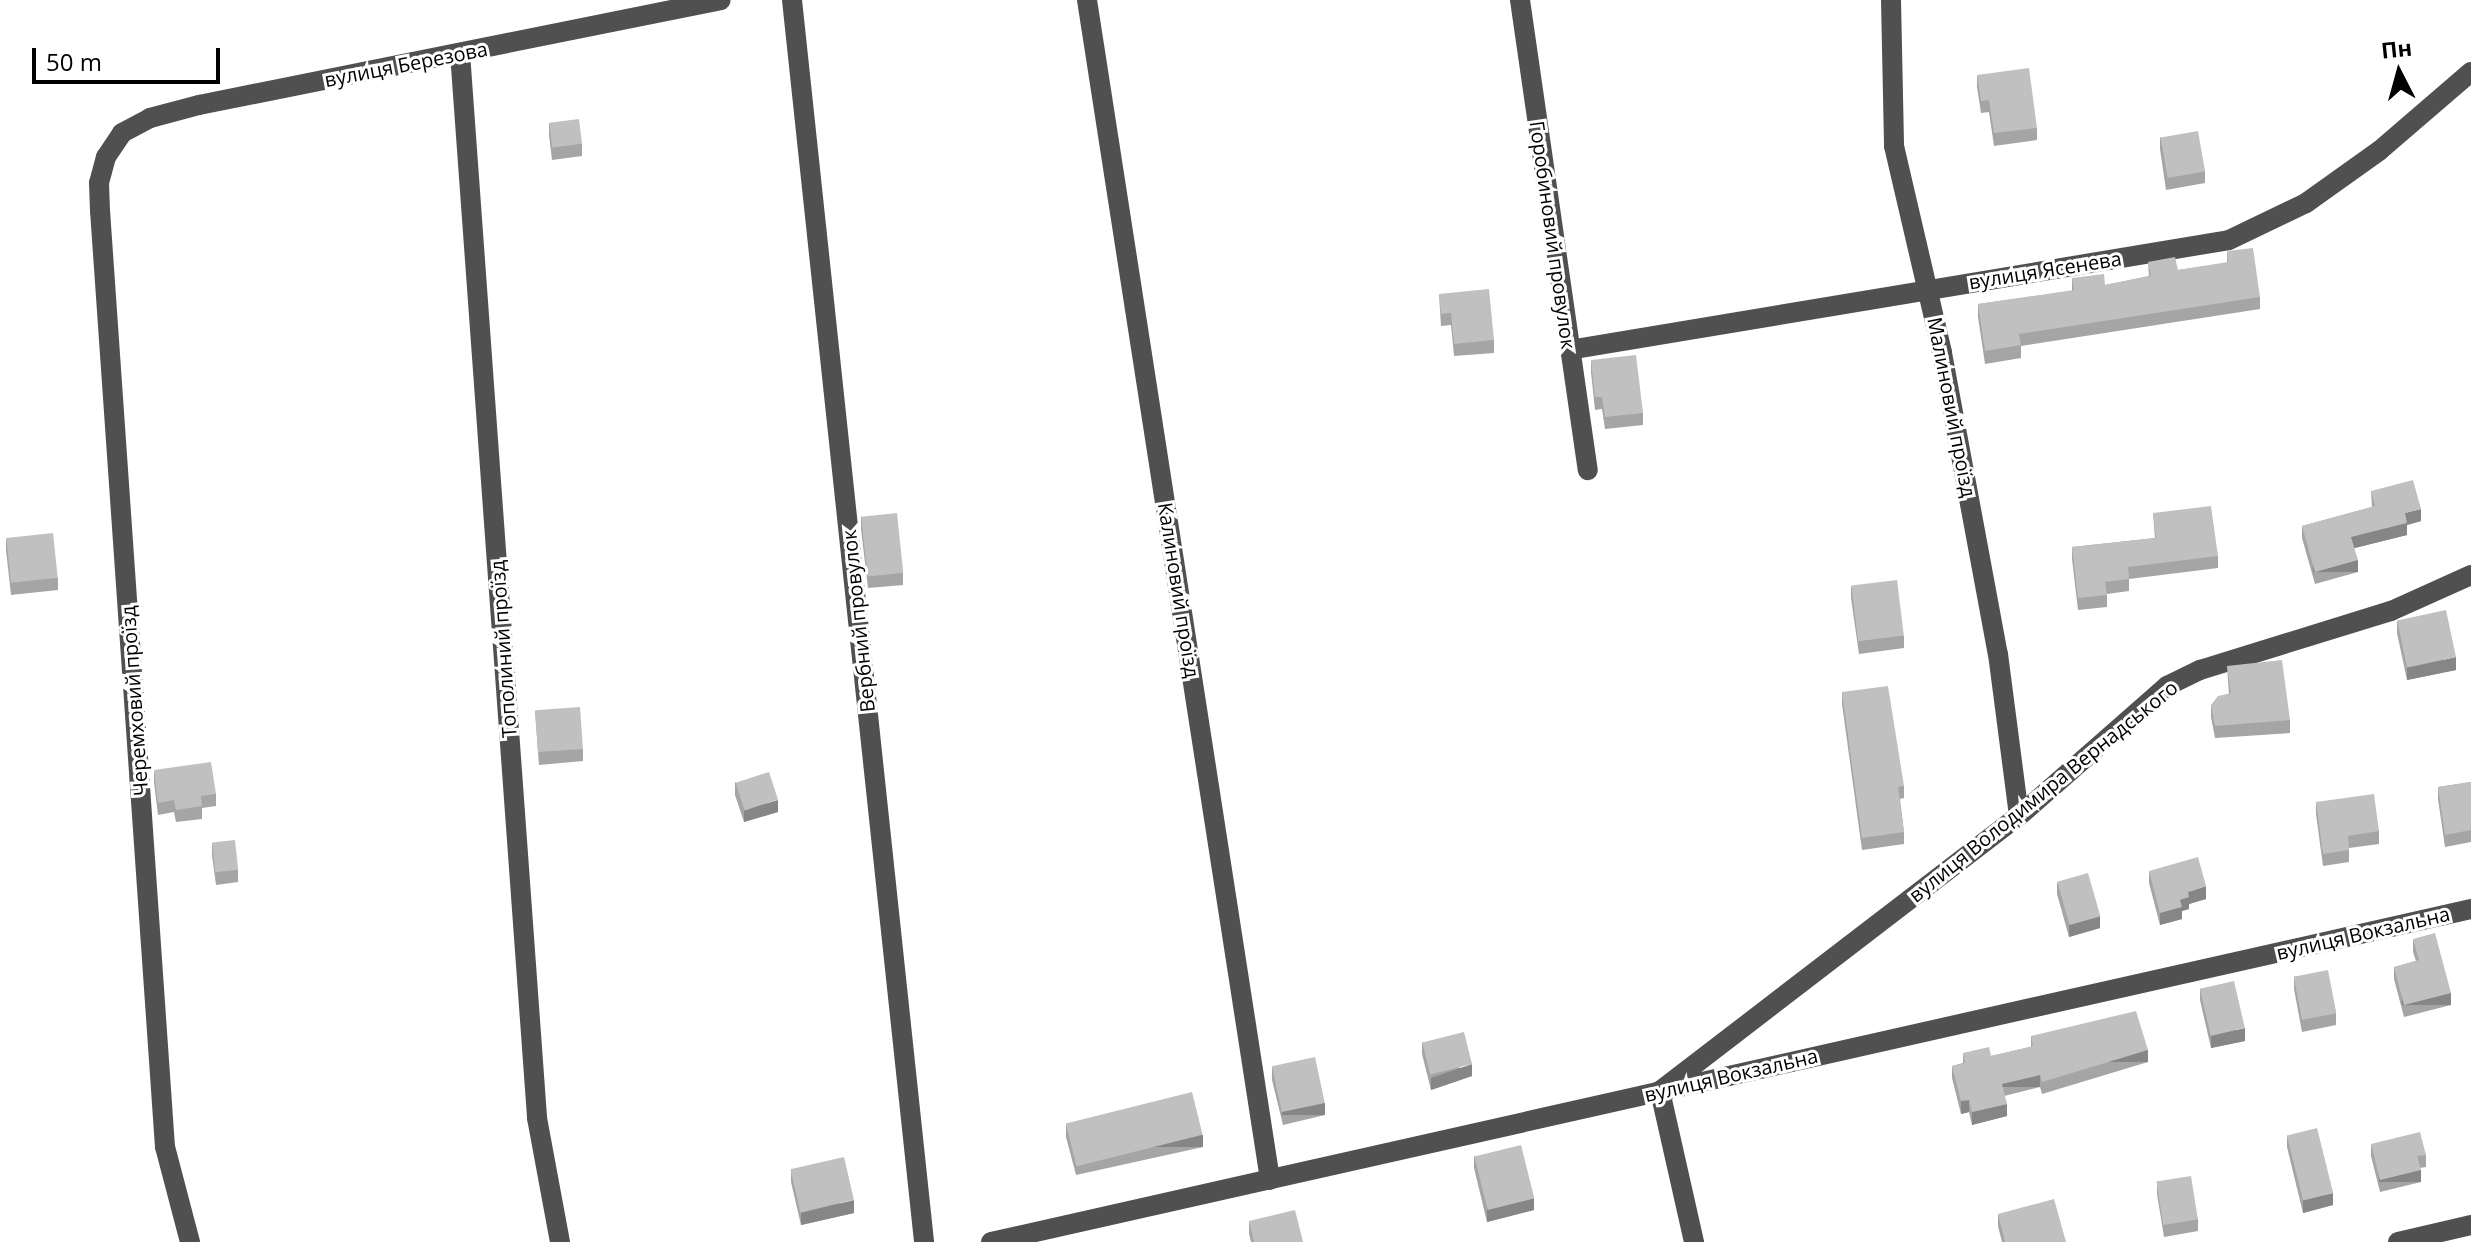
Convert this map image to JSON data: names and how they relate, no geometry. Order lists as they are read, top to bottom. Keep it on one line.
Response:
{"streets":{"street":["вулиця Березова","Горобиновий провулок","вулиця Ясенева","Малиновий проїзд","Калиновий проїзд","Вербний провулок","Тополиний проїзд","Черемховий проїзд","вулиця Володимира Вернадського","вулиця Вокзальна"]},"crossings":[["вулиця Березова","Тополиний проїзд"],["вулиця Березова","Черемховий проїзд"],["Горобиновий провулок","вулиця Ясенева"],["вулиця Ясенева","Малиновий проїзд"],["Малиновий проїзд","вулиця Володимира Вернадського"],["Калиновий проїзд","вулиця Вокзальна"],["вулиця Володимира Вернадського","вулиця Вокзальна"]],"scale_bar":"50 m","north":"top"}
